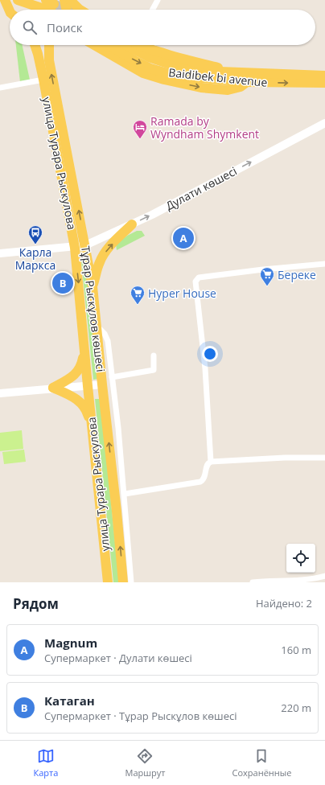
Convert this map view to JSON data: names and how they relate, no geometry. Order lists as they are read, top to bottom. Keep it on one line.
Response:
{"streets":{"main road":["Baidibek bi avenue","улица Турара Рыскулова","Дулати көшесі","Тұрар Рыскұлов көшесі"]},"crossings":[["улица Турара Рыскулова","Дулати көшесі"],["улица Турара Рыскулова","Тұрар Рыскұлов көшесі"],["Дулати көшесі","Тұрар Рыскұлов көшесі"]],"one_way":["Дулати көшесі"],"places":{"hotel":["Ramada by Wyndham Shymkent"],"bus stop":["Карла Маркса"],"supermarket":["Береке","Hyper House"]},"page":{"search":"Поиск","pins":["A","B"],"heading":["Рядом","Найдено: 2"],"list":[{"mark":"A","name":"Magnum","note":"Супермаркет · Дулати көшесі","value":"160 m"},{"mark":"B","name":"Катаган","note":"Супермаркет · Тұрар Рыскұлов көшесі","value":"220 m"}],"nav":["Карта","Маршрут","Сохранённые"]}}
